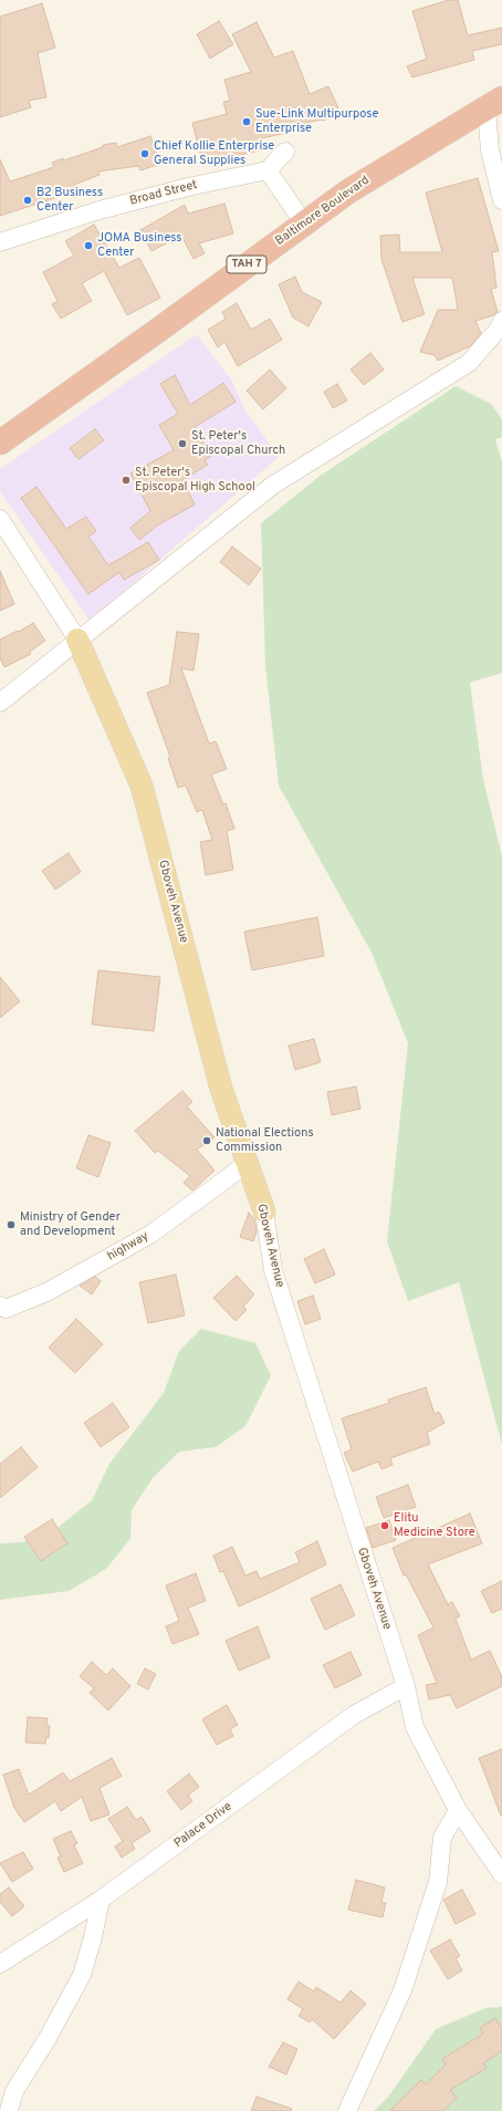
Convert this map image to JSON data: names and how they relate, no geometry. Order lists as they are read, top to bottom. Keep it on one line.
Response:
{"streets":{"highway":["Baltimore Boulevard","TAH 7"],"main road":["Gboveh Avenue"],"street":["Broad Street","highway","Palace Drive"]},"crossings":[["Gboveh Avenue","highway"],["Gboveh Avenue","Palace Drive"]],"places":["Sue-Link Multipurpose Enterprise","Chief Kollie Enterprise General Supplies","B2 Business Center","JOMA Business Center","St. Peter's Episcopal Church","St. Peter's Episcopal High School","National Elections Commission","Ministry of Gender and Development","Elitu Medicine Store"]}
